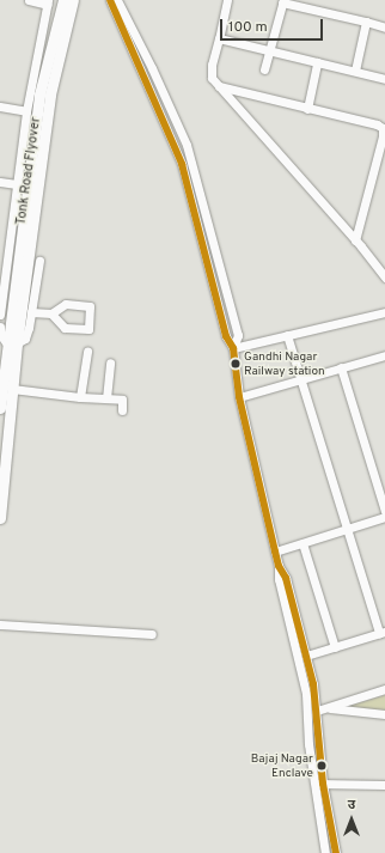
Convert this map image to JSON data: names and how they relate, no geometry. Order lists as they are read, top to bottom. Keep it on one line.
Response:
{"streets":{"main road":["Tonk Road Flyover"]},"places":["Gandhi Nagar Railway station","Bajaj Nagar Enclave"],"scale_bar":"100 m","north":"top"}
